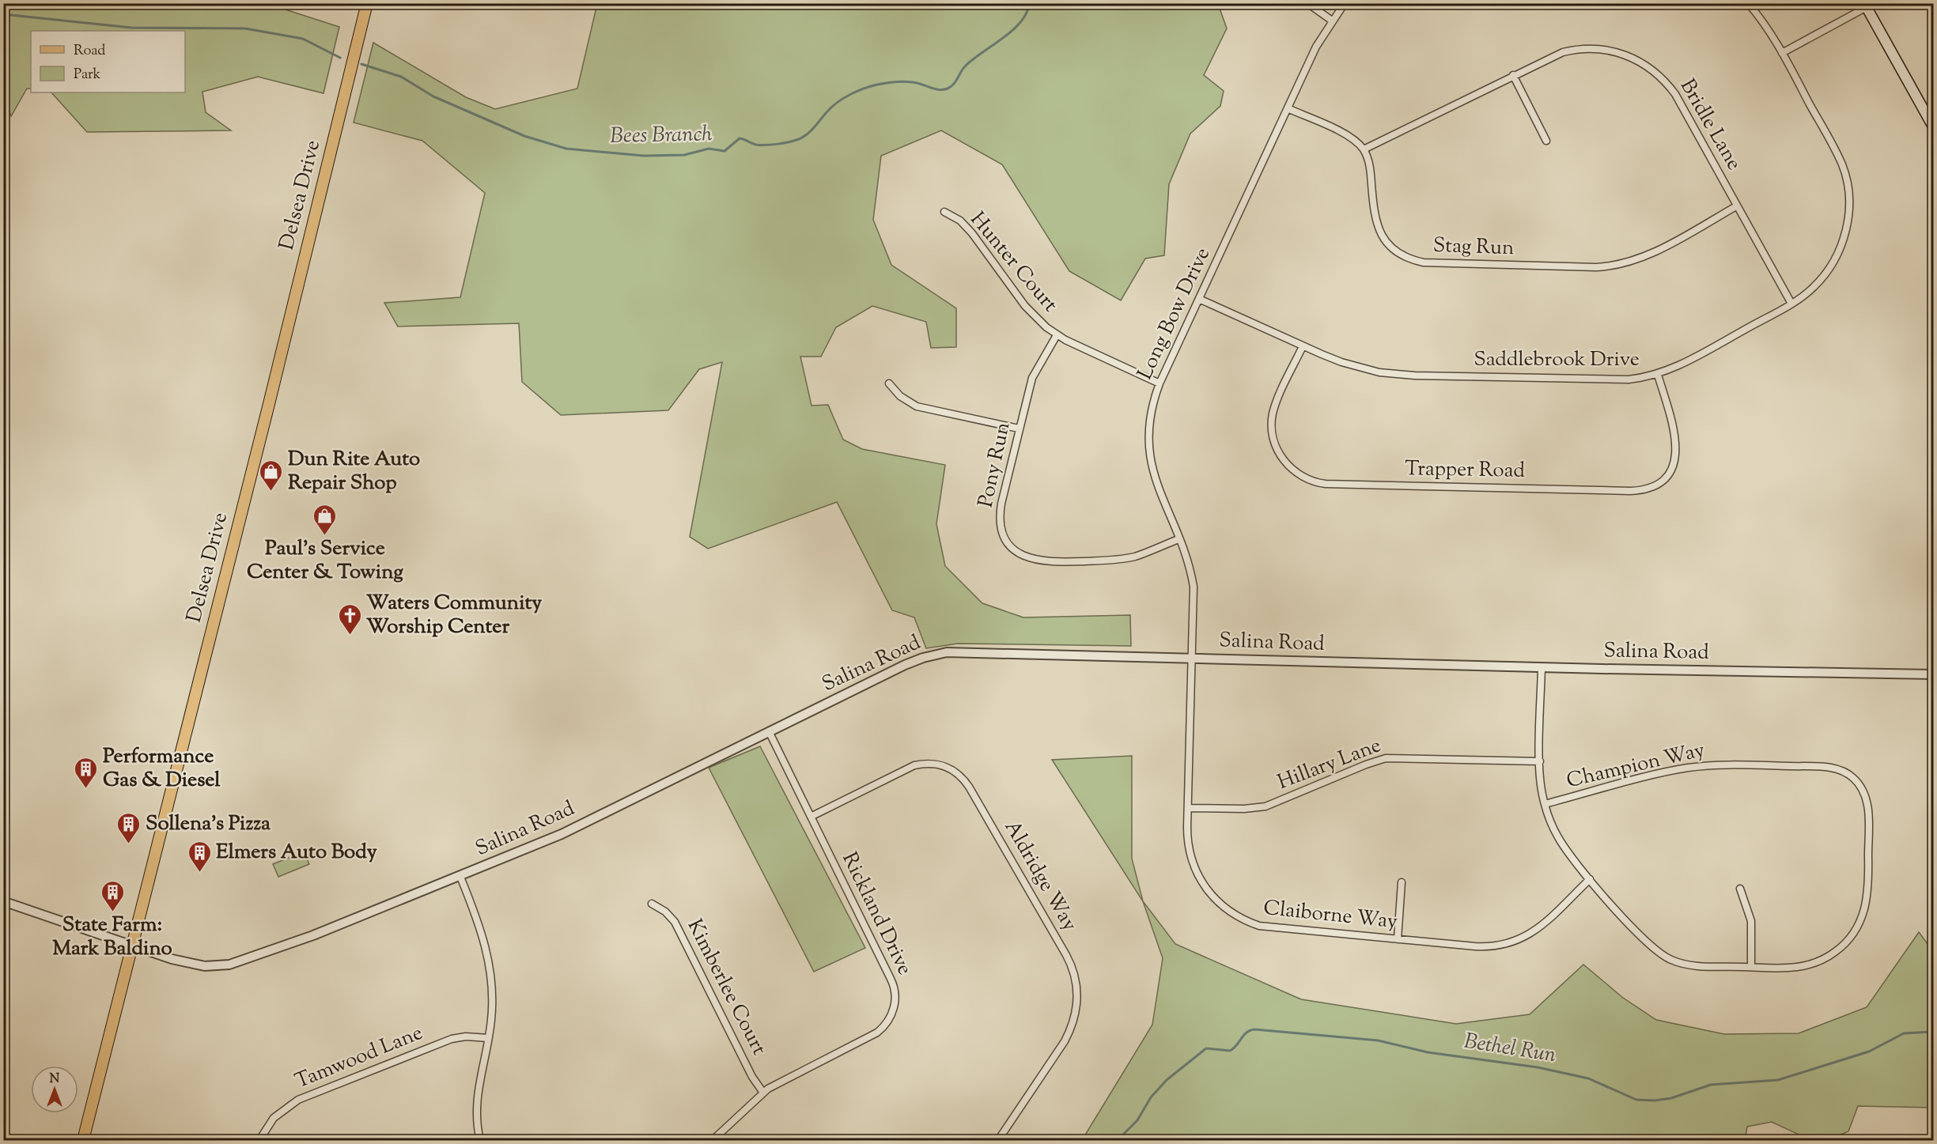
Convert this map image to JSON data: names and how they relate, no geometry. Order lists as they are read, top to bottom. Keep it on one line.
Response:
{"streets":{"main road":["Delsea Drive"],"street":["Bridle Lane","Stag Run","Hunter Court","Long Bow Drive","Saddlebrook Drive","Pony Run","Trapper Road","Salina Road","Hillary Lane","Champion Way","Aldridge Way","Rickland Drive","Claiborne Way","Kimberlee Court","Tamwood Lane"]},"crossings":[["Bridle Lane","Stag Run"],["Bridle Lane","Saddlebrook Drive"],["Delsea Drive","Salina Road"],["Hunter Court","Long Bow Drive"],["Hunter Court","Pony Run"],["Long Bow Drive","Saddlebrook Drive"],["Long Bow Drive","Pony Run"],["Long Bow Drive","Salina Road"],["Long Bow Drive","Claiborne Way"],["Saddlebrook Drive","Trapper Road"],["Salina Road","Champion Way"],["Salina Road","Rickland Drive"],["Salina Road","Claiborne Way"],["Hillary Lane","Champion Way"],["Hillary Lane","Claiborne Way"],["Champion Way","Claiborne Way"],["Aldridge Way","Rickland Drive"],["Rickland Drive","Kimberlee Court"]],"water":["Bees Branch","Bethel Run"],"places":{"shop":["Dun Rite Auto Repair Shop","Paul's Service Center & Towing"],"church":["Waters Community Worship Center"],"building":["Performance Gas & Diesel","Sollena's Pizza","Elmers Auto Body","State Farm: Mark Baldino"]},"legend":["Road","Park"],"north":"top"}
